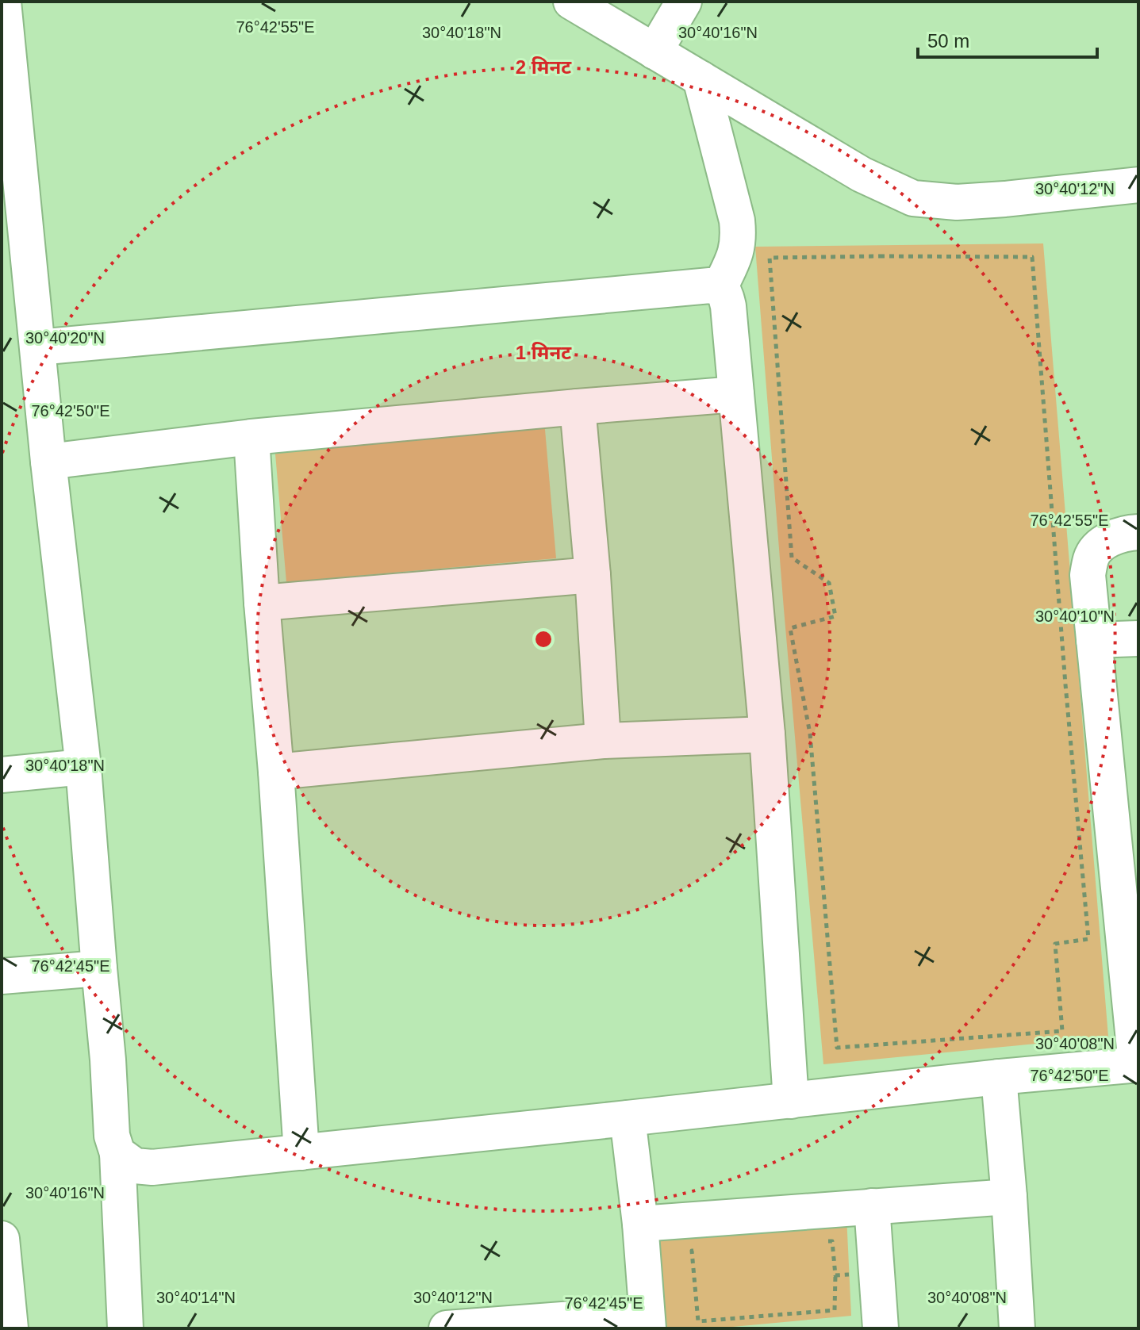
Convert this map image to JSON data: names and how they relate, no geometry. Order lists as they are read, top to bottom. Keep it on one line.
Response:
{"scale_bar":"50 m","coordinates":["76°42'55\"E","30°40'16\"N","30°40'18\"N","30°40'12\"N","30°40'20\"N","76°42'50\"E","30°40'10\"N","76°42'45\"E","30°40'08\"N","30°40'14\"N"],"rings":["2 मिनट","1 मिनट"]}
